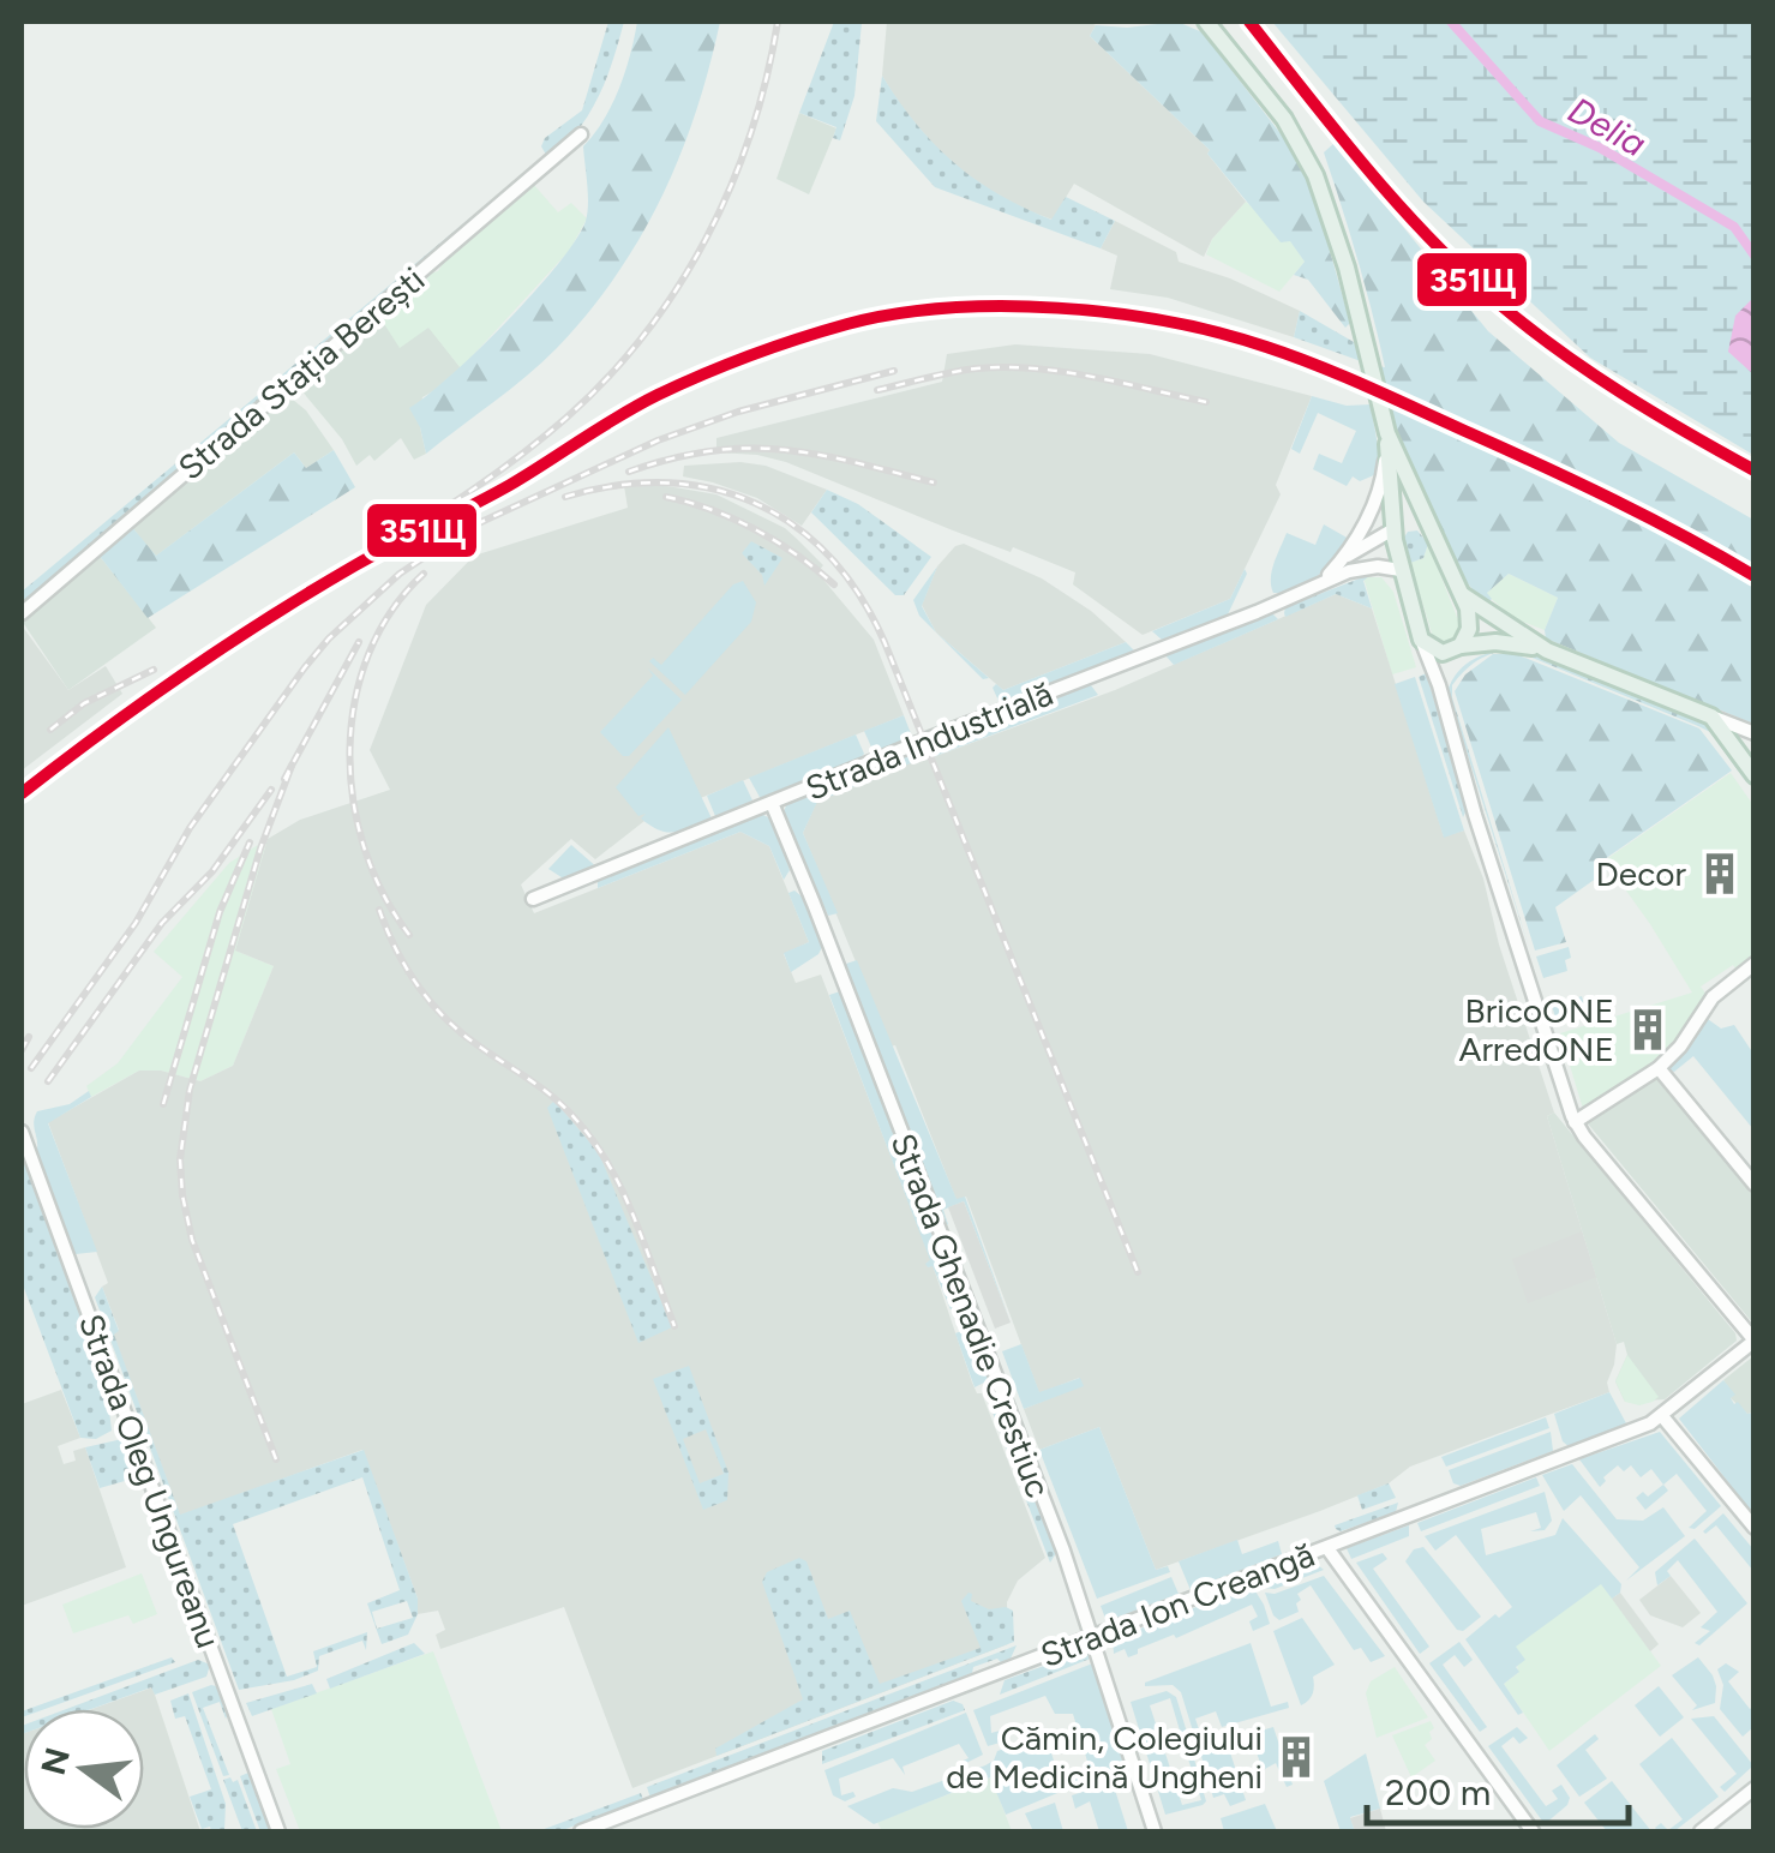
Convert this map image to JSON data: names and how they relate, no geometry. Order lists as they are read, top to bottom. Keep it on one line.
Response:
{"streets":{"street":["Strada Stația Berești","Strada Industrială","Strada Ghenadie Crestiuc","Strada Oleg Ungureanu","Strada Ion Creangă"]},"crossings":[["Strada Industrială","Strada Ghenadie Crestiuc"],["Strada Ghenadie Crestiuc","Strada Ion Creangă"]],"water":["Delia"],"places":{"building":["Decor","BricoONE ArredONE","Cămin, Colegiului de Medicină Ungheni"]},"lines":["transit line 351Щ"],"scale_bar":"200 m","north":"left"}
